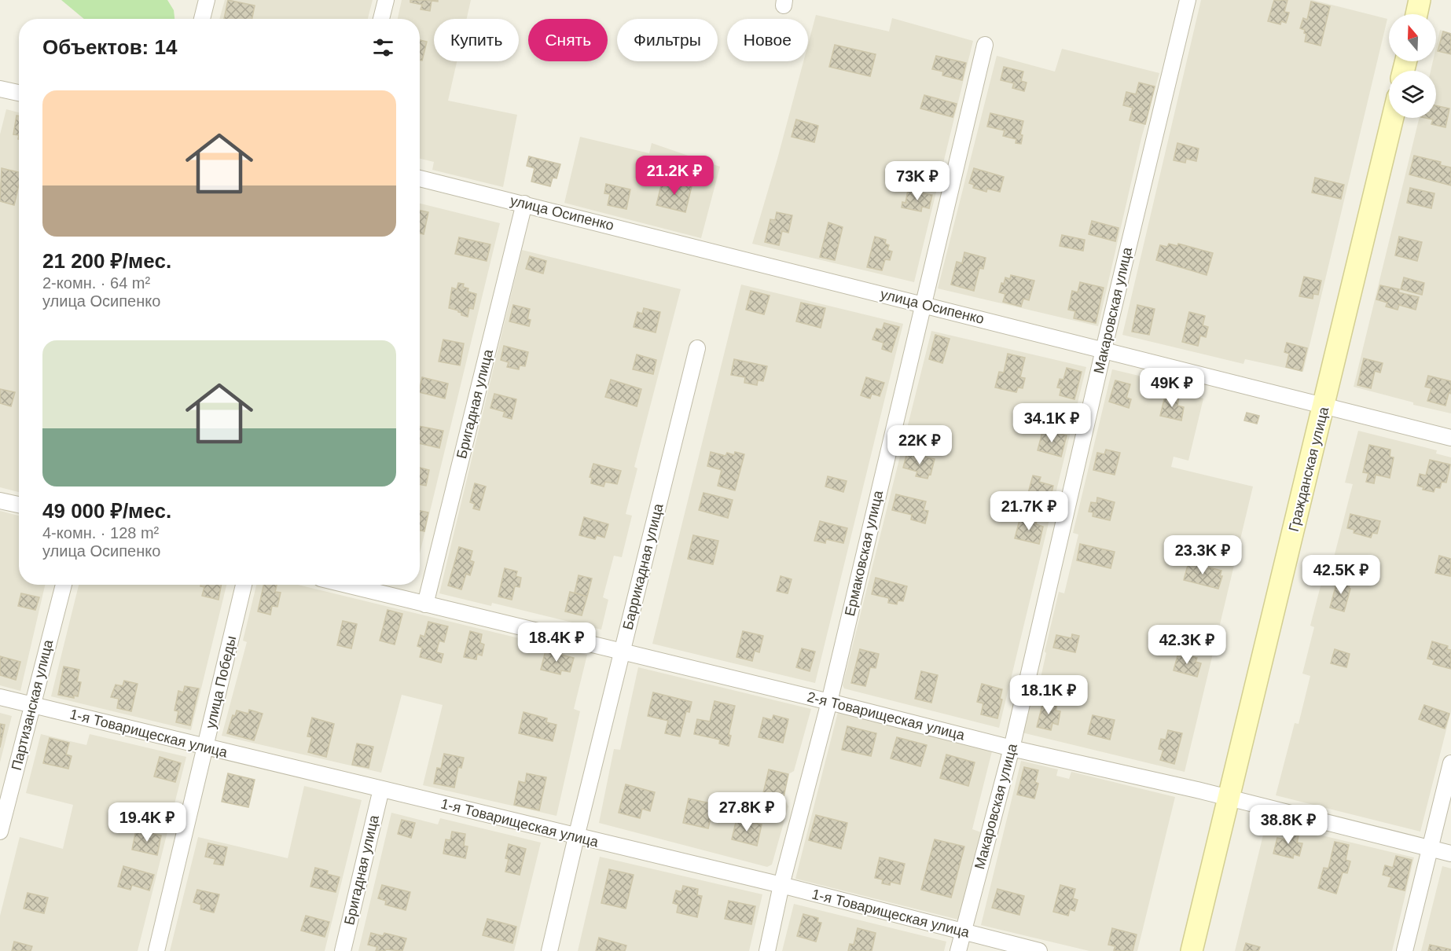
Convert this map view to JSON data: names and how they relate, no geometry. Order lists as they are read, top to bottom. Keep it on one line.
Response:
{"streets":{"main road":["Гражданская улица"],"street":["улица Осипенко","Макаровская улица","Бригадная улица","Ермаковская улица","Баррикадная улица","улица Победы","Партизанская улица","2-я Товарищеская улица","1-я Товарищеская улица"]},"crossings":[["улица Осипенко","Макаровская улица"],["улица Осипенко","Бригадная улица"],["улица Осипенко","Гражданская улица"],["улица Осипенко","Ермаковская улица"],["Макаровская улица","2-я Товарищеская улица"],["Макаровская улица","1-я Товарищеская улица"],["Бригадная улица","2-я Товарищеская улица"],["Бригадная улица","1-я Товарищеская улица"],["Гражданская улица","2-я Товарищеская улица"],["Ермаковская улица","2-я Товарищеская улица"],["Ермаковская улица","1-я Товарищеская улица"],["Баррикадная улица","2-я Товарищеская улица"],["Баррикадная улица","1-я Товарищеская улица"],["улица Победы","1-я Товарищеская улица"],["Партизанская улица","1-я Товарищеская улица"]],"north":"top","page":{"chip":["Купить","Снять","Фильтры","Новое"],"heading":"Объектов: 14","list":[{"name":"21 200 ₽/мес.","note":"2-комн. · 64 m² · улица Осипенко"},{"name":"49 000 ₽/мес.","note":"4-комн. · 128 m² · улица Осипенко"}],"price":["21.2K ₽","73K ₽","49K ₽","34.1K ₽","22K ₽","21.7K ₽","23.3K ₽","42.5K ₽","18.4K ₽","42.3K ₽","18.1K ₽","27.8K ₽","19.4K ₽","38.8K ₽"]}}
